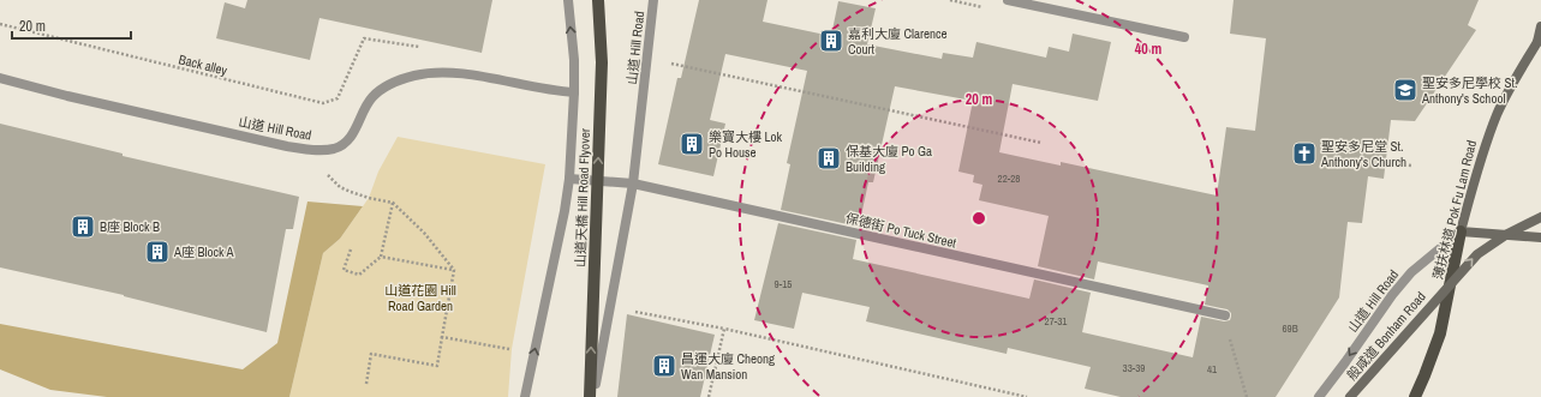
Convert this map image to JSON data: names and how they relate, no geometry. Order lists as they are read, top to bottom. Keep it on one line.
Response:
{"streets":{"main road":["山道天橋 Hill Road Flyover","薄扶林道 Pok Fu Lam Road","般咸道 Bonham Road"],"street":["山道 Hill Road","保德街 Po Tuck Street"],"path":["Back alley"]},"crossings":[["山道 Hill Road","薄扶林道 Pok Fu Lam Road"],["山道 Hill Road","保德街 Po Tuck Street"]],"one_way":["山道天橋 Hill Road Flyover","般咸道 Bonham Road"],"parks":["山道花園 Hill Road Garden"],"places":{"building":["嘉利大廈 Clarence Court","樂寶大樓 Lok Po House","保基大廈 Po Ga Building","B座 Block B","A座 Block A","昌運大廈 Cheong Wan Mansion"],"school or university":["聖安多尼學校 St. Anthony's School"],"church":["聖安多尼堂 St. Anthony's Church"]},"house_numbers":["22-28","9-15","27-31","69B","33-39","41"],"scale_bar":"20 m","rings":["40 m","20 m"]}
